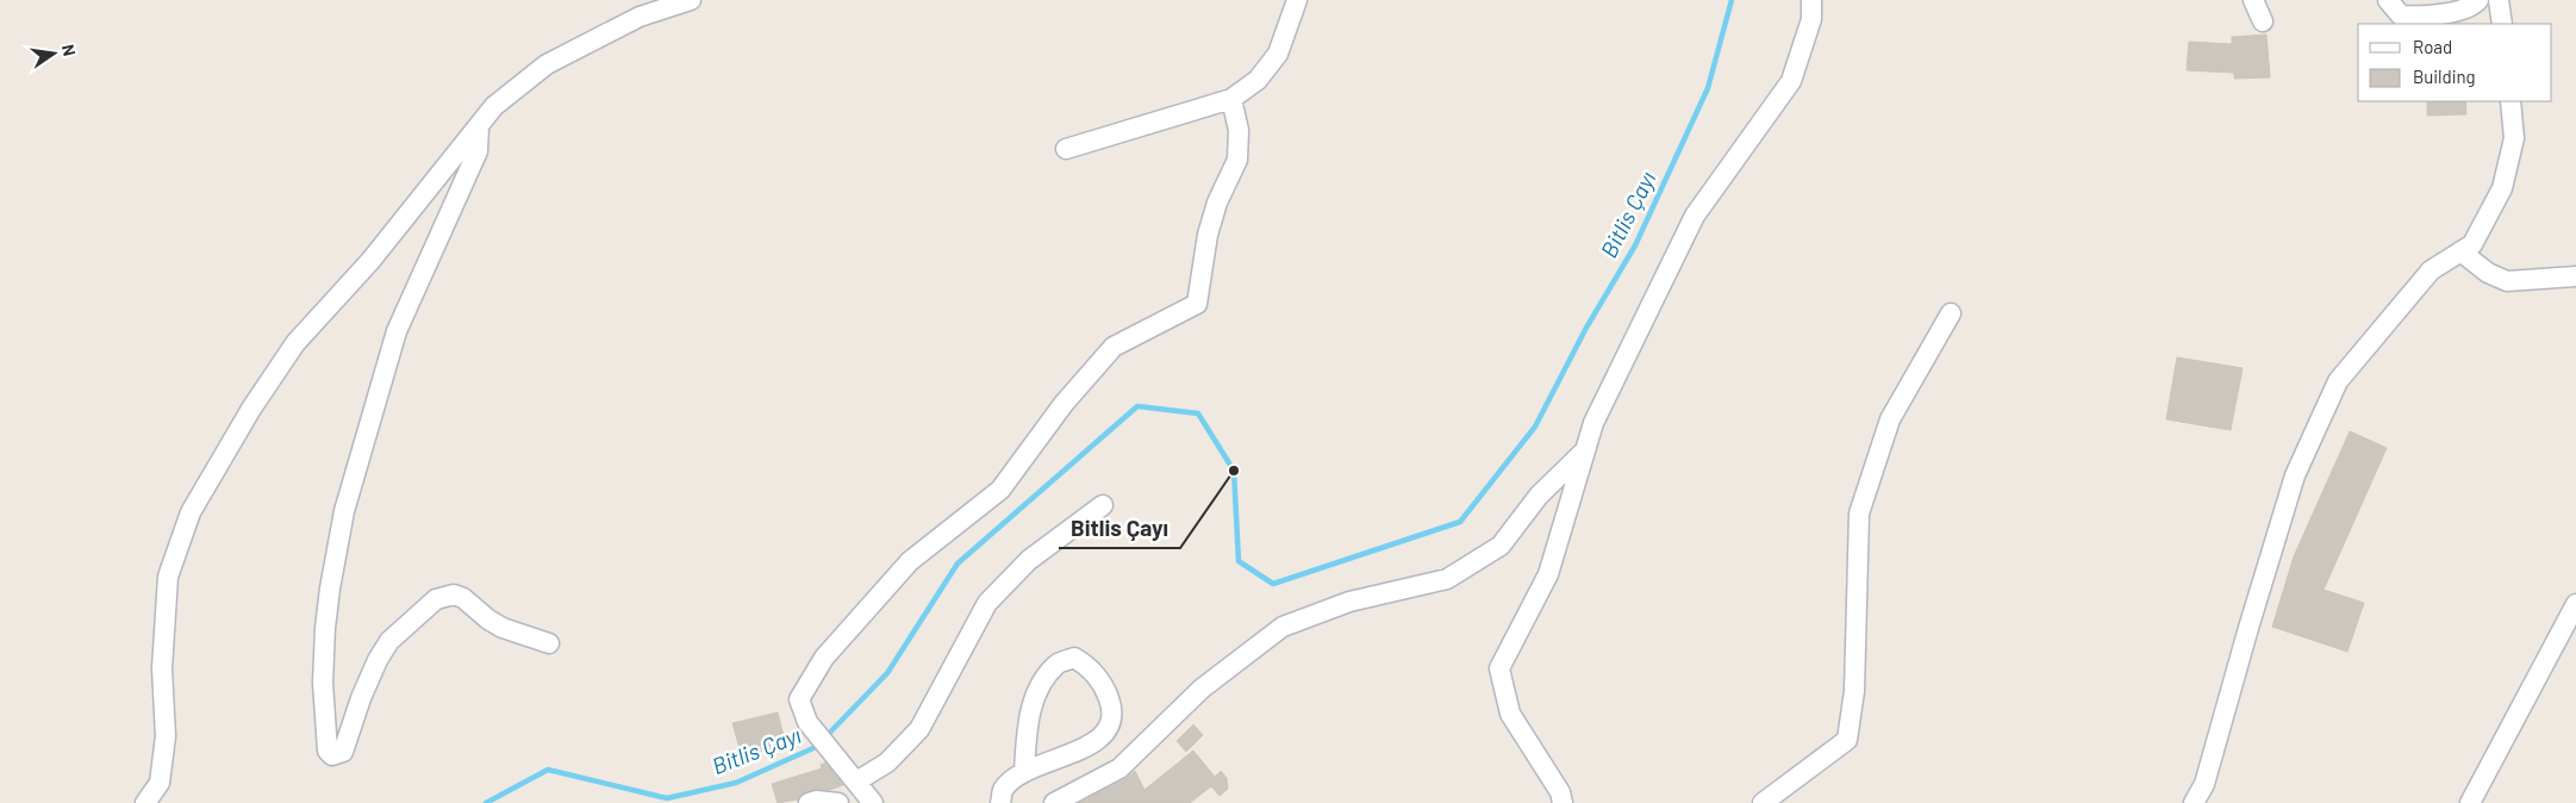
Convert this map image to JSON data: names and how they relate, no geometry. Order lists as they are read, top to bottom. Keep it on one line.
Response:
{"water":["Bitlis Çayı"],"places":["Bitlis Çayı"],"legend":["Road","Building"],"north":"right"}
